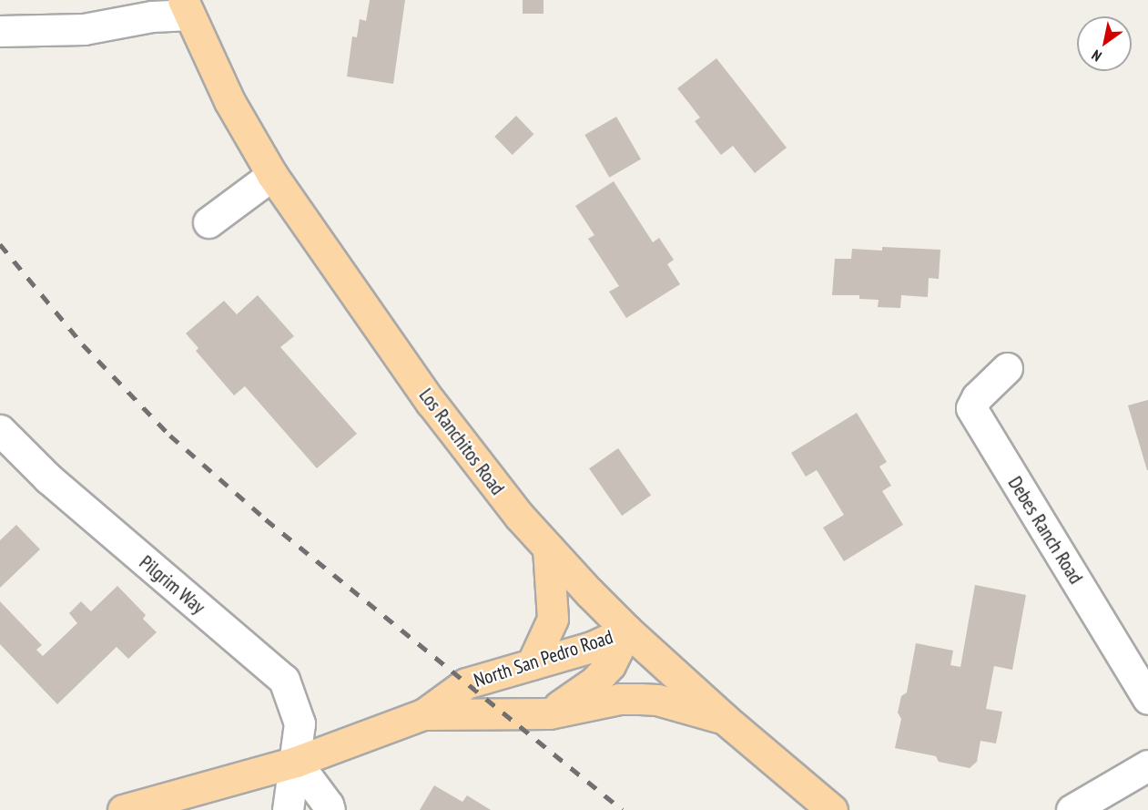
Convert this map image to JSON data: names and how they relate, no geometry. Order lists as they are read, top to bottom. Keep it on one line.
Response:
{"streets":{"main road":["Los Ranchitos Road","North San Pedro Road"],"street":["Debes Ranch Road","Pilgrim Way"]},"crossings":[["Los Ranchitos Road","North San Pedro Road"],["Pilgrim Way","North San Pedro Road"]],"north":"bottom left"}
